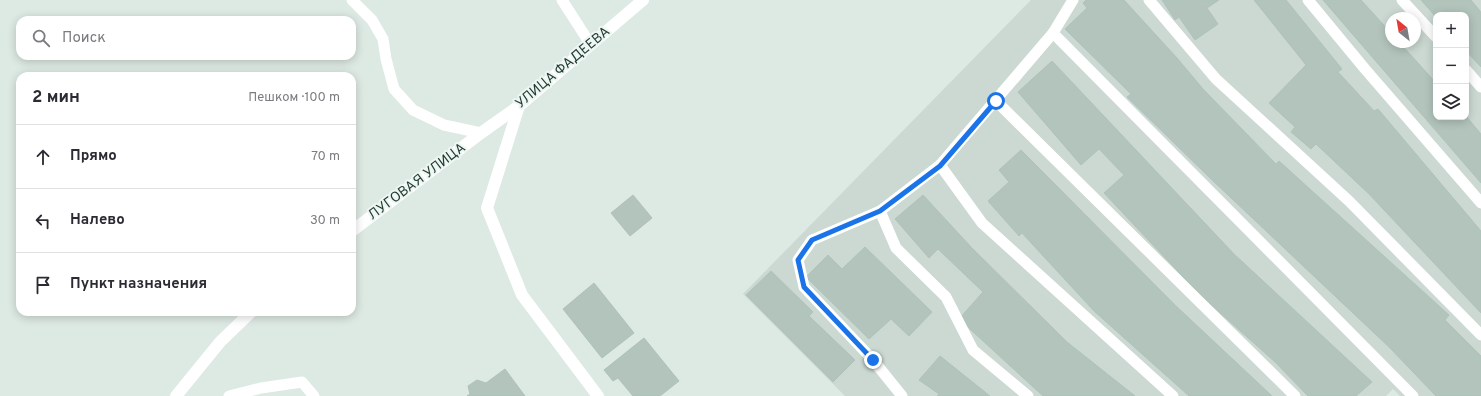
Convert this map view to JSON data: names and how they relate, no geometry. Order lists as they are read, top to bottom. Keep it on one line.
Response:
{"streets":{"street":["УЛИЦА ФАДЕЕВА","ЛУГОВАЯ УЛИЦА"]},"crossings":[["УЛИЦА ФАДЕЕВА","ЛУГОВАЯ УЛИЦА"]],"north":"top left","page":{"map_buttons":["+","−"],"search":"Поиск","heading":["2 мин","Пешком · 100 m"],"list":[["Прямо","70 m"],["Налево","30 m"],"Пункт назначения"]}}
